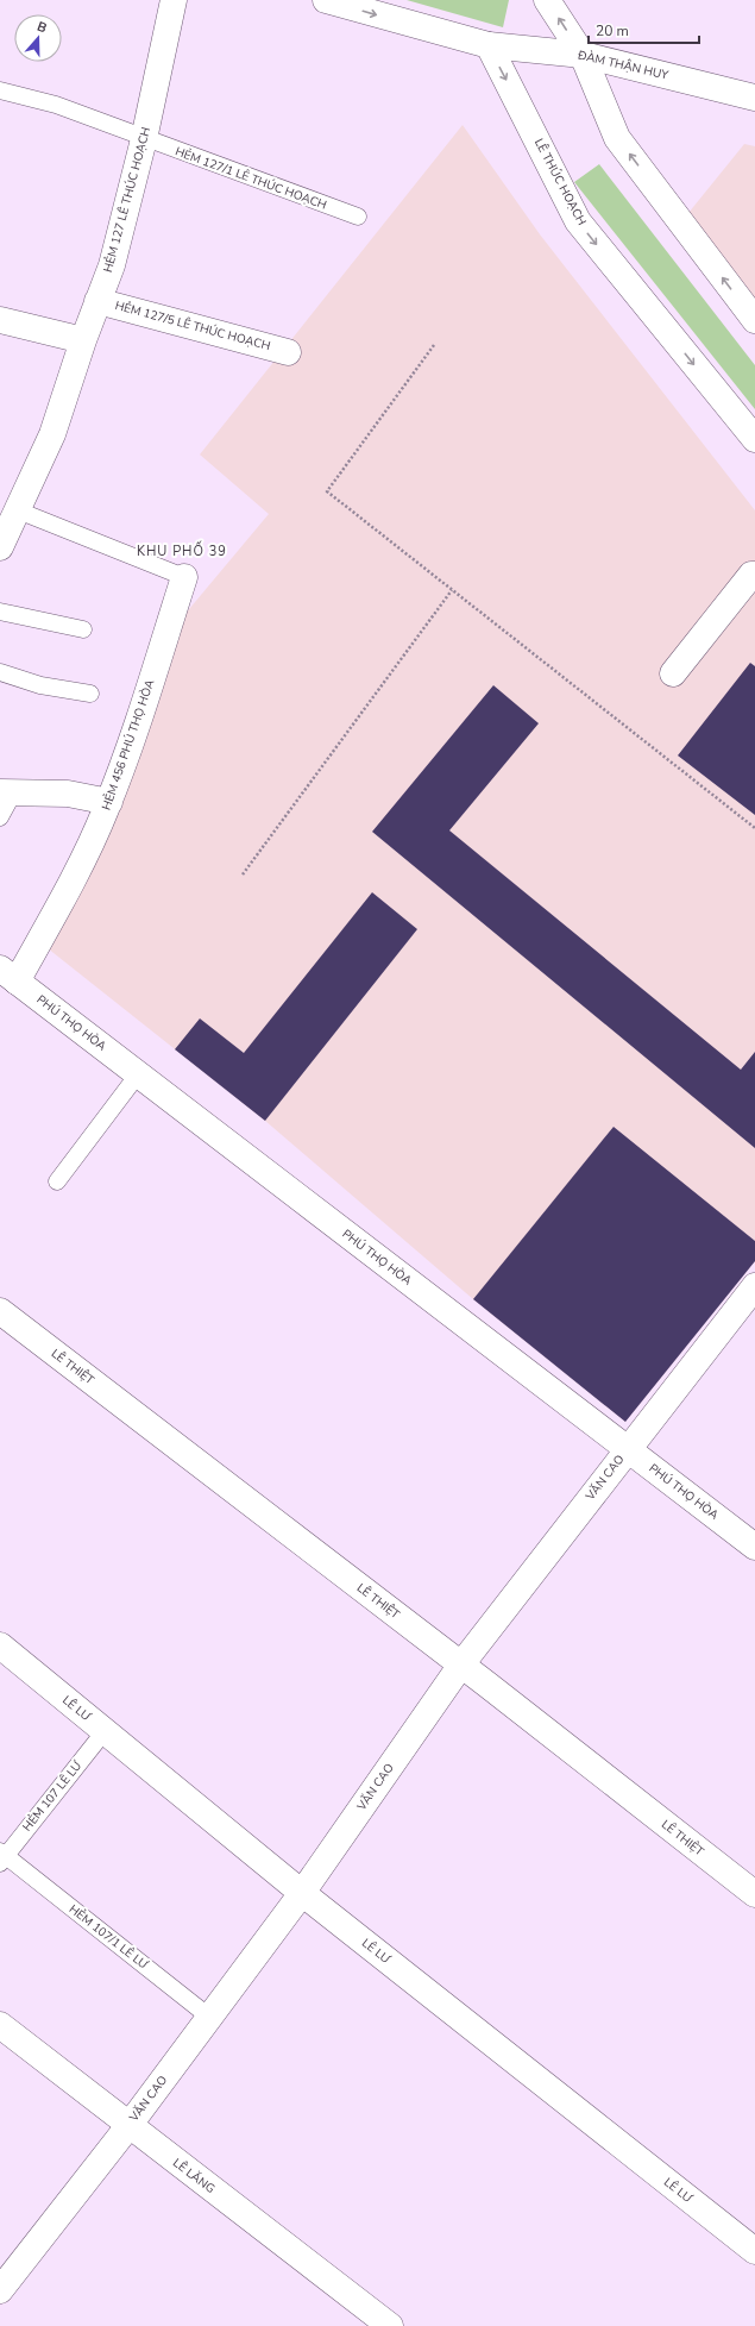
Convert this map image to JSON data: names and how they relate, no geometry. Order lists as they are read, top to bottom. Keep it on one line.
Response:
{"streets":{"street":["ĐÀM THẬN HUY","LÊ THÚC HOẠCH","HẺM 127 LÊ THÚC HOẠCH","HẺM 127/5 LÊ THÚC HOẠCH","HẺM 456 PHÚ THỌ HÒA","PHÚ THỌ HÒA","LÊ THIỆT","VĂN CAO","LÊ LƯ","LÊ LĂNG"],"lane":["HẺM 127/1 LÊ THÚC HOẠCH","HẺM 107 LÊ LƯ","HẺM 107/1 LÊ LƯ"]},"crossings":[["ĐÀM THẬN HUY","LÊ THÚC HOẠCH"],["HẺM 127/1 LÊ THÚC HOẠCH","HẺM 127 LÊ THÚC HOẠCH"],["HẺM 127 LÊ THÚC HOẠCH","HẺM 127/5 LÊ THÚC HOẠCH"],["HẺM 456 PHÚ THỌ HÒA","PHÚ THỌ HÒA"],["PHÚ THỌ HÒA","VĂN CAO"],["LÊ THIỆT","VĂN CAO"],["VĂN CAO","LÊ LƯ"],["VĂN CAO","HẺM 107/1 LÊ LƯ"],["VĂN CAO","LÊ LĂNG"],["LÊ LƯ","HẺM 107 LÊ LƯ"],["HẺM 107 LÊ LƯ","HẺM 107/1 LÊ LƯ"]],"districts":["KHU PHỐ 39"],"scale_bar":"20 m","north":"top"}
